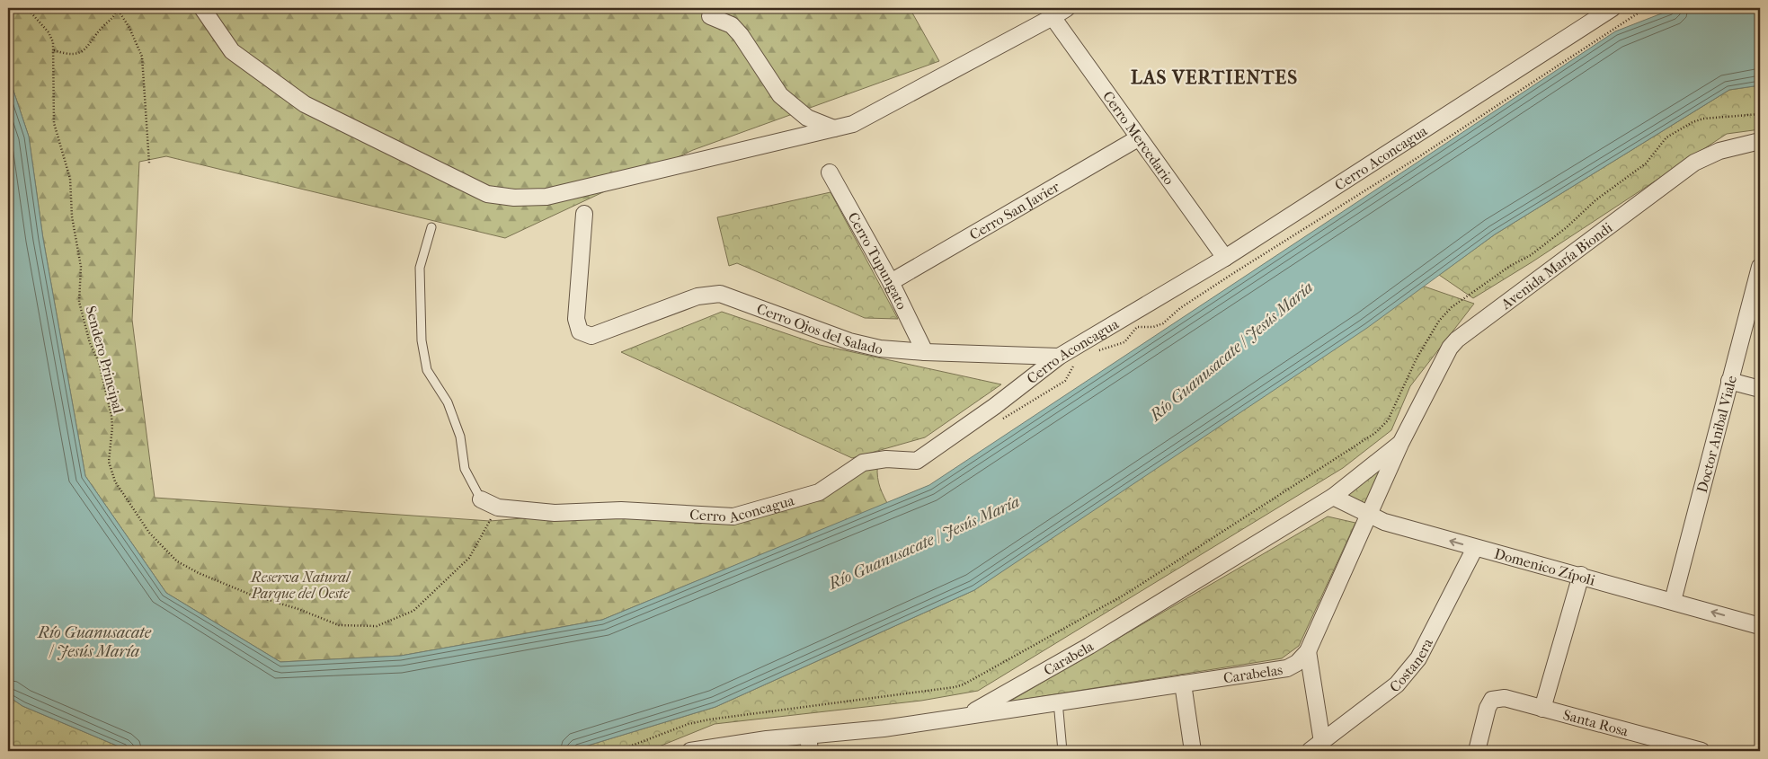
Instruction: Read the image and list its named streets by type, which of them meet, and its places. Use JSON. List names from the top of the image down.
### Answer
{
  "streets": {
    "street": [
      "Cerro Mercedario",
      "Cerro Aconcagua",
      "Cerro San Javier",
      "Cerro Tupungato",
      "Avenida María Biondi",
      "Cerro Ojos del Salado",
      "Doctor Anibal Viale",
      "Domenico Zípoli",
      "Carabela",
      "Costanera",
      "Carabelas",
      "Santa Rosa"
    ],
    "path": ["Sendero Principal"]
  },
  "crossings": [
    ["Cerro Mercedario", "Cerro Aconcagua"],
    ["Cerro Mercedario", "Cerro San Javier"],
    ["Cerro Aconcagua", "Cerro Ojos del Salado"],
    ["Cerro Aconcagua", "Sendero Principal"],
    ["Cerro San Javier", "Cerro Tupungato"],
    ["Cerro Tupungato", "Cerro Ojos del Salado"],
    ["Avenida María Biondi", "Carabela"],
    ["Avenida María Biondi", "Carabelas"],
    ["Doctor Anibal Viale", "Domenico Zípoli"],
    ["Domenico Zípoli", "Carabela"],
    ["Domenico Zípoli", "Costanera"],
    ["Domenico Zípoli", "Carabelas"],
    ["Carabela", "Carabelas"]
  ],
  "one_way": ["Domenico Zípoli"],
  "districts": ["LAS VERTIENTES"],
  "water": ["Río Guanusacate / Jesús María"],
  "parks": ["Reserva Natural Parque del Oeste"]
}
